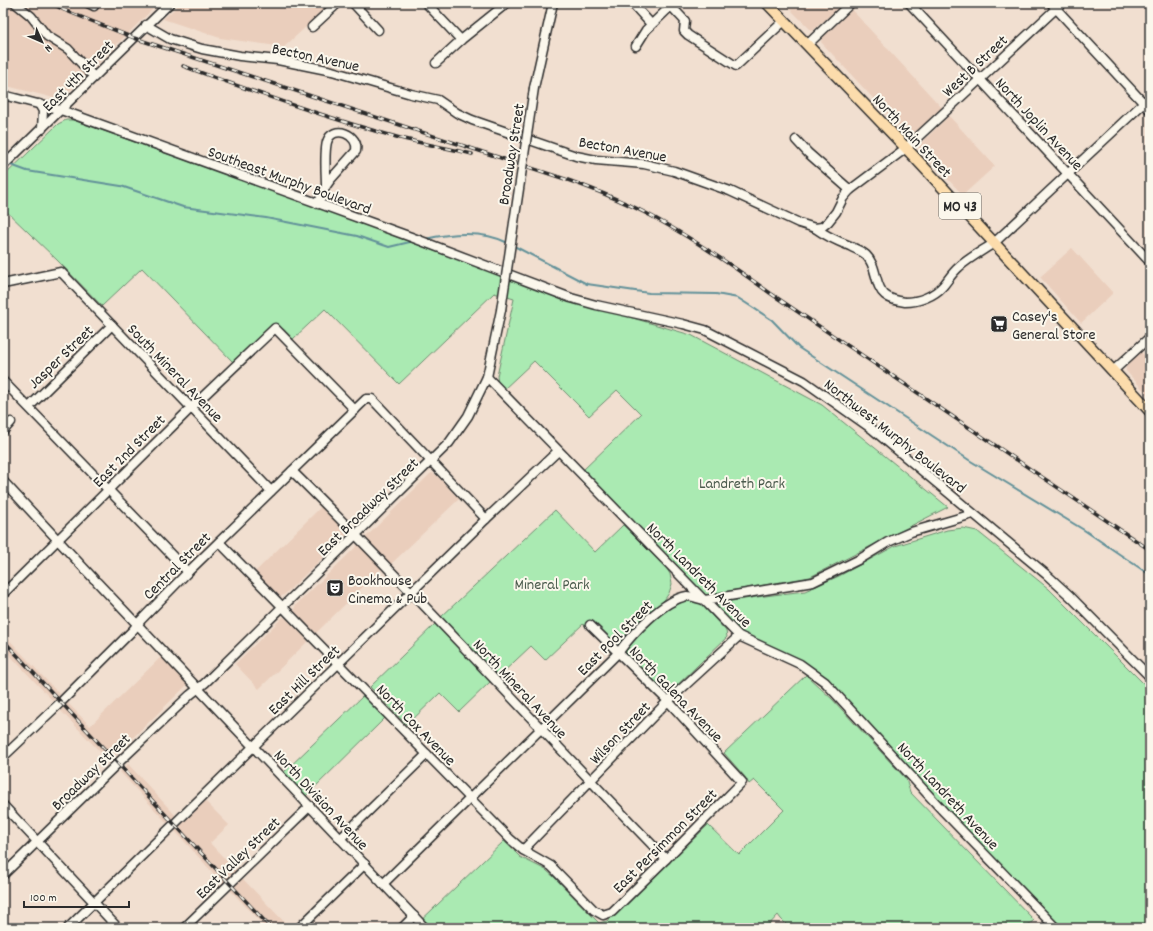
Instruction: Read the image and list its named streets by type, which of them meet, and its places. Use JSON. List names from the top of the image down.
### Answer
{
  "streets": {
    "main road": ["North Main Street", "MO 43"],
    "street": [
      "Becton Avenue",
      "West B Street",
      "East 4th Street",
      "North Joplin Avenue",
      "Broadway Street",
      "Southeast Murphy Boulevard",
      "Jasper Street",
      "South Mineral Avenue",
      "Northwest Murphy Boulevard",
      "East 2nd Street",
      "East Broadway Street",
      "Central Street",
      "North Landreth Avenue",
      "East Pool Street",
      "East Hill Street",
      "North Mineral Avenue",
      "North Galena Avenue",
      "North Cox Avenue",
      "Wilson Street",
      "North Division Avenue",
      "East Persimmon Street",
      "East Valley Street"
    ]
  },
  "crossings": [
    ["Becton Avenue", "East 4th Street"],
    ["Becton Avenue", "North Main Street"],
    ["West B Street", "North Joplin Avenue"],
    ["West B Street", "North Main Street"],
    ["East 4th Street", "Southeast Murphy Boulevard"],
    ["Broadway Street", "East Broadway Street"],
    ["Broadway Street", "North Division Avenue"],
    ["Southeast Murphy Boulevard", "Northwest Murphy Boulevard"],
    ["Jasper Street", "South Mineral Avenue"],
    ["South Mineral Avenue", "East 2nd Street"],
    ["South Mineral Avenue", "Central Street"],
    ["Northwest Murphy Boulevard", "East Pool Street"],
    ["East 2nd Street", "Central Street"],
    ["East 2nd Street", "North Division Avenue"],
    ["East Broadway Street", "Central Street"],
    ["East Broadway Street", "North Landreth Avenue"],
    ["East Broadway Street", "North Mineral Avenue"],
    ["East Broadway Street", "North Cox Avenue"],
    ["East Broadway Street", "North Division Avenue"],
    ["Central Street", "North Cox Avenue"],
    ["Central Street", "North Division Avenue"],
    ["North Landreth Avenue", "East Pool Street"],
    ["North Landreth Avenue", "East Hill Street"],
    ["North Landreth Avenue", "Wilson Street"],
    ["East Pool Street", "North Mineral Avenue"],
    ["East Pool Street", "North Galena Avenue"],
    ["East Pool Street", "North Cox Avenue"],
    ["East Pool Street", "North Division Avenue"],
    ["East Hill Street", "North Mineral Avenue"],
    ["East Hill Street", "North Cox Avenue"],
    ["East Hill Street", "North Division Avenue"],
    ["North Mineral Avenue", "Wilson Street"],
    ["North Mineral Avenue", "East Persimmon Street"],
    ["North Galena Avenue", "Wilson Street"],
    ["North Galena Avenue", "East Persimmon Street"],
    ["North Cox Avenue", "Wilson Street"],
    ["North Cox Avenue", "East Persimmon Street"],
    ["North Division Avenue", "East Valley Street"]
  ],
  "parks": ["Landreth Park", "Mineral Park"],
  "places": {
    "supermarket": ["Casey's General Store"],
    "theatre": ["Bookhouse Cinema & Pub"]
  },
  "scale_bar": "100 m",
  "north": "bottom right"
}
